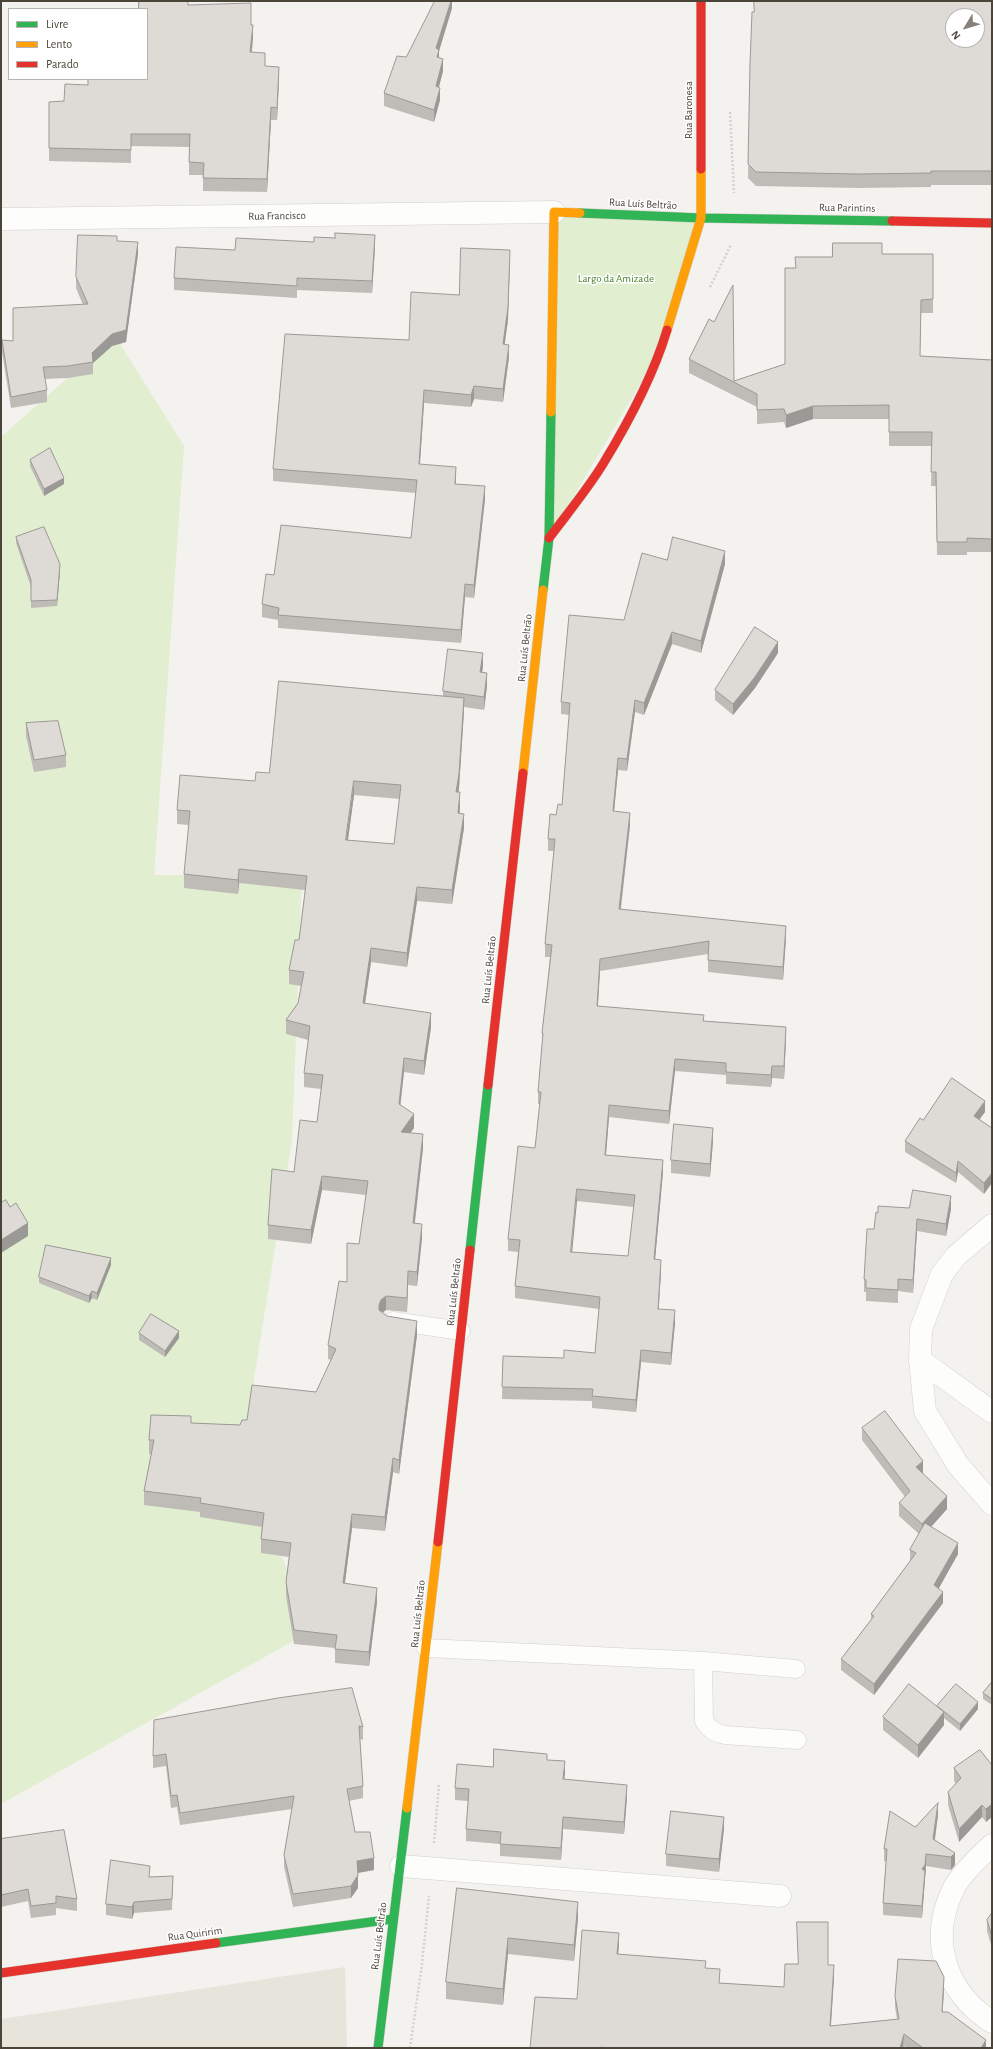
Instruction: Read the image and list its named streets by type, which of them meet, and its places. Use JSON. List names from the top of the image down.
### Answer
{
  "streets": {
    "main road": [
      "Rua Baronesa",
      "Rua Luís Beltrão",
      "Rua Parintins",
      "Rua Quiririm"
    ],
    "street": ["Rua Francisco"]
  },
  "crossings": [
    ["Rua Baronesa", "Rua Luís Beltrão"],
    ["Rua Baronesa", "Rua Parintins"],
    ["Rua Luís Beltrão", "Rua Parintins"],
    ["Rua Luís Beltrão", "Rua Francisco"],
    ["Rua Luís Beltrão", "Rua Quiririm"]
  ],
  "parks": ["Largo da Amizade"],
  "legend": ["Livre", "Lento", "Parado"],
  "north": "bottom left"
}
